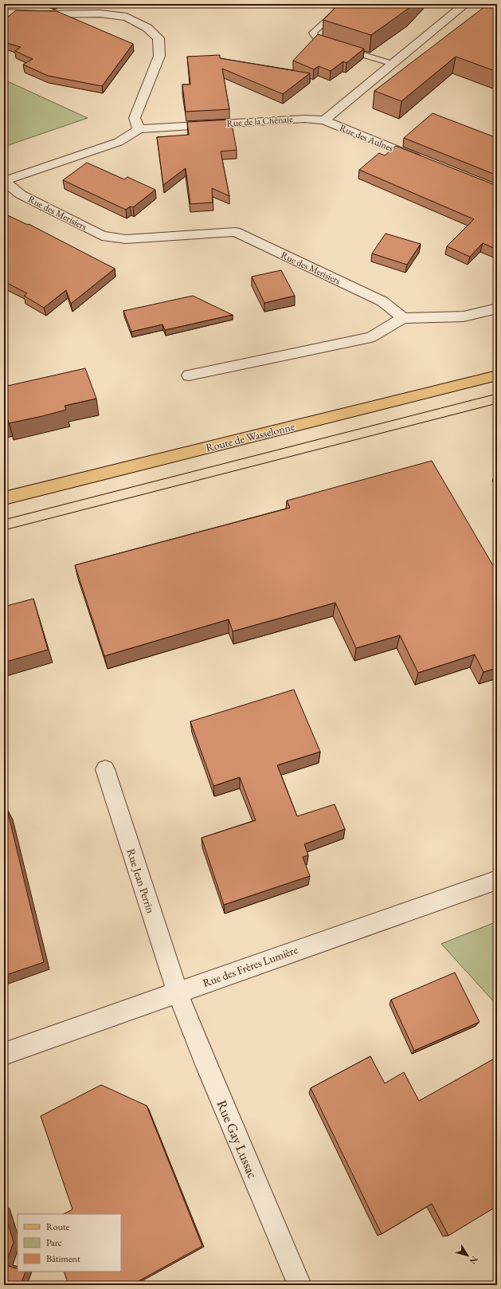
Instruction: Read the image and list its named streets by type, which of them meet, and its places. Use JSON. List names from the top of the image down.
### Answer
{
  "streets": {
    "main road": ["Route de Wasselonne"],
    "street": [
      "Rue de la Chênaie",
      "Rue des Aulnes",
      "Rue des Merisiers",
      "Rue Jean Perrin",
      "Rue des Frères Lumière",
      "Rue Gay Lussac"
    ]
  },
  "crossings": [
    ["Rue de la Chênaie", "Rue des Aulnes"],
    ["Rue de la Chênaie", "Rue des Merisiers"],
    ["Rue Jean Perrin", "Rue des Frères Lumière"],
    ["Rue Jean Perrin", "Rue Gay Lussac"],
    ["Rue des Frères Lumière", "Rue Gay Lussac"]
  ],
  "legend": ["Route", "Parc", "Bâtiment"],
  "north": "bottom right"
}
